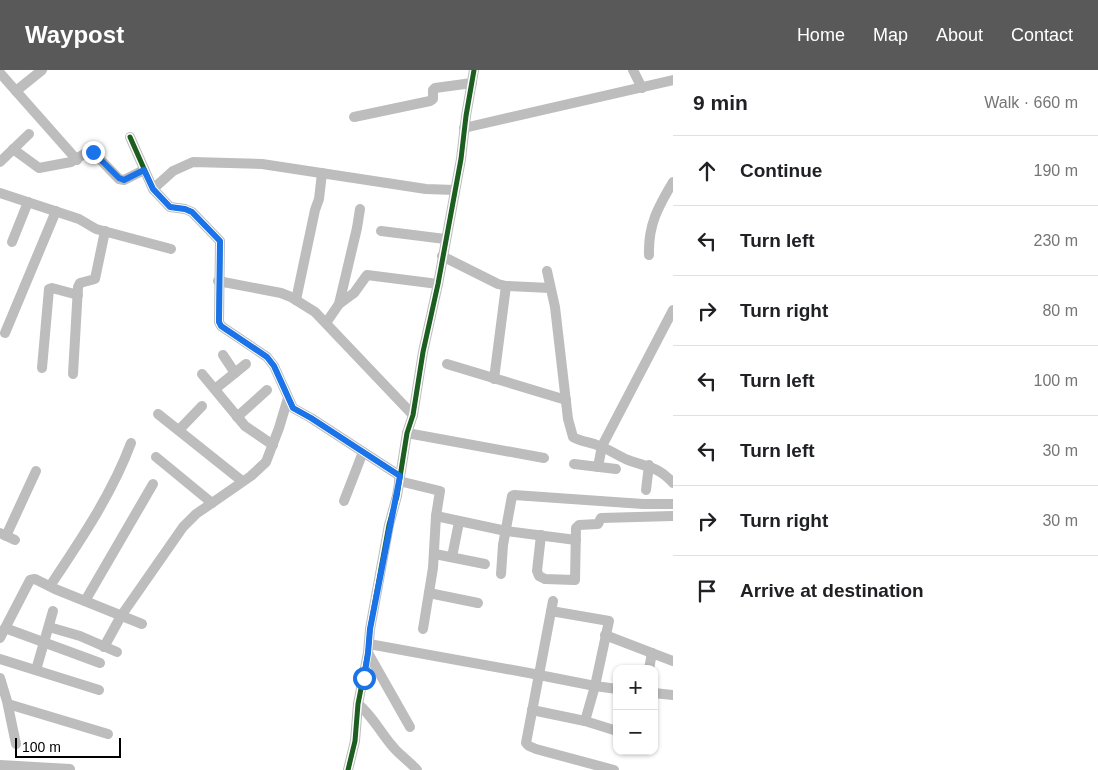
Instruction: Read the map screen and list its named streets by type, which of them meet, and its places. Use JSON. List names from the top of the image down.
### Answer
{
  "scale_bar": "100 m",
  "page": {
    "header": "Waypost",
    "nav": [
      "Home",
      "Map",
      "About",
      "Contact"
    ],
    "heading": ["9 min", "Walk · 660 m"],
    "list": [
      ["Continue", "190 m"],
      ["Turn left", "230 m"],
      ["Turn right", "80 m"],
      ["Turn left", "100 m"],
      ["Turn left", "30 m"],
      ["Turn right", "30 m"],
      "Arrive at destination"
    ],
    "map_buttons": ["+", "−"],
    "scale": "100 m"
  }
}
